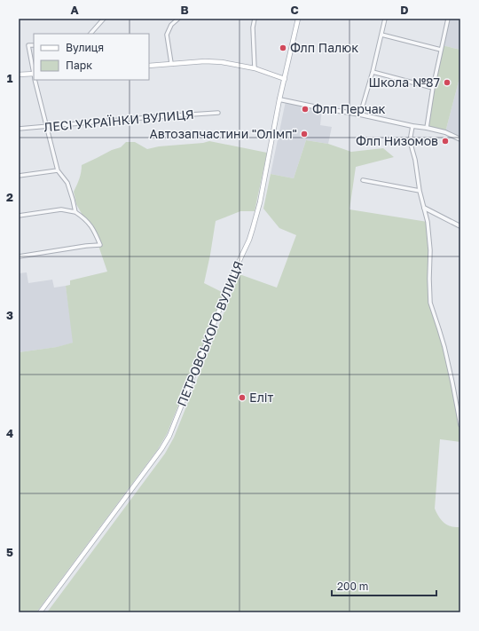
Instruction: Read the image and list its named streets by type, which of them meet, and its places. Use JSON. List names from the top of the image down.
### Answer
{
  "streets": {
    "main road": ["ПЕТРОВСЬКОГО ВУЛИЦЯ"],
    "street": ["ЛЕСІ УКРАЇНКИ ВУЛИЦЯ"]
  },
  "places": [
    "Флп Палюк",
    "Школа №87",
    "Флп Перчак",
    "Автозапчастини \"Олімп\"",
    "Флп Низомов",
    "Еліт"
  ],
  "legend": ["Вулиця", "Парк"],
  "scale_bar": "200 m",
  "grid": {
    "columns": [
      "A",
      "B",
      "C",
      "D"
    ],
    "rows": [
      "1",
      "2",
      "3",
      "4",
      "5"
    ]
  }
}
